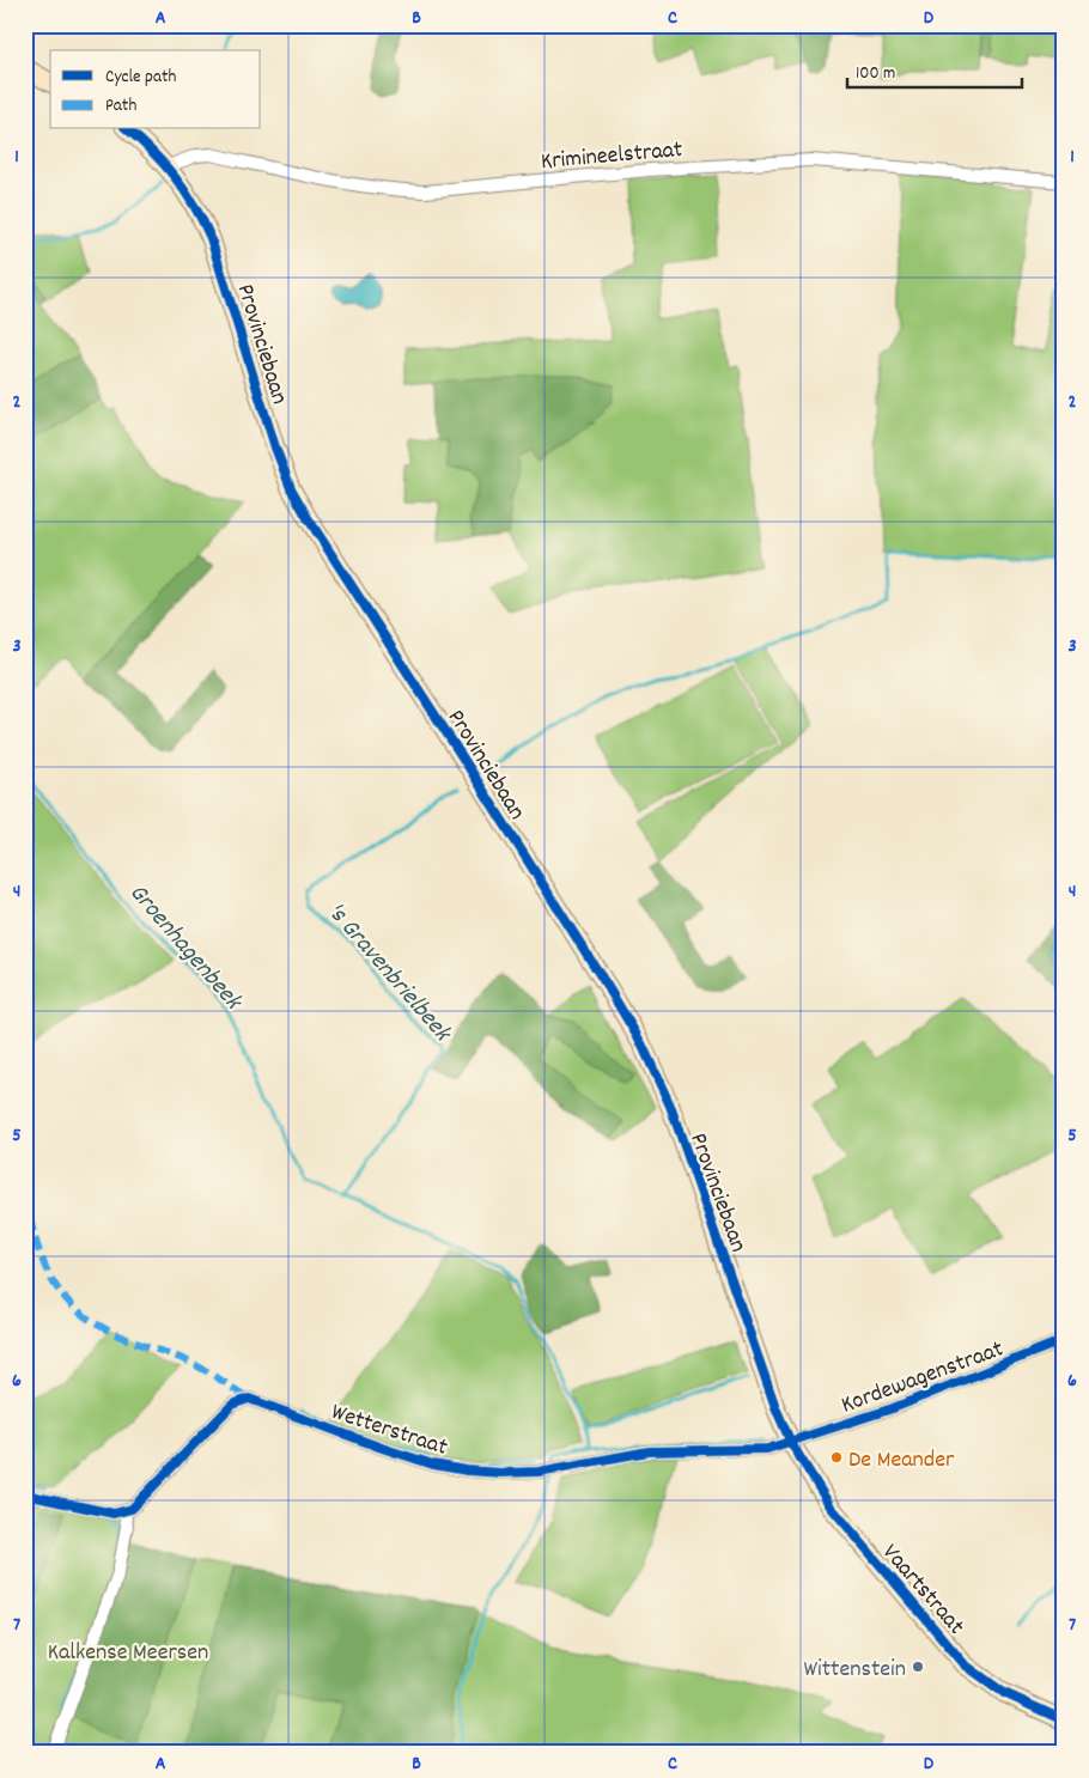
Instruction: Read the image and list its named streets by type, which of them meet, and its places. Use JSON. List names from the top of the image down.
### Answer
{
  "streets": {
    "main road": ["Provinciebaan", "Vaartstraat"],
    "street": ["Krimineelstraat", "Kordewagenstraat", "Wetterstraat"]
  },
  "crossings": [
    ["Krimineelstraat", "Provinciebaan"],
    ["Provinciebaan", "Kordewagenstraat"],
    ["Provinciebaan", "Wetterstraat"],
    ["Provinciebaan", "Vaartstraat"],
    ["Kordewagenstraat", "Wetterstraat"],
    ["Kordewagenstraat", "Vaartstraat"],
    ["Wetterstraat", "Vaartstraat"]
  ],
  "water": ["Groenhagenbeek", "'s Gravenbrielbeek"],
  "parks": ["Kalkense Meersen"],
  "places": ["De Meander", "Wittenstein"],
  "legend": ["Cycle path", "Path"],
  "scale_bar": "100 m",
  "grid": {
    "columns": [
      "A",
      "B",
      "C",
      "D"
    ],
    "rows": [
      "1",
      "2",
      "3",
      "4",
      "5",
      "6",
      "7"
    ]
  }
}
